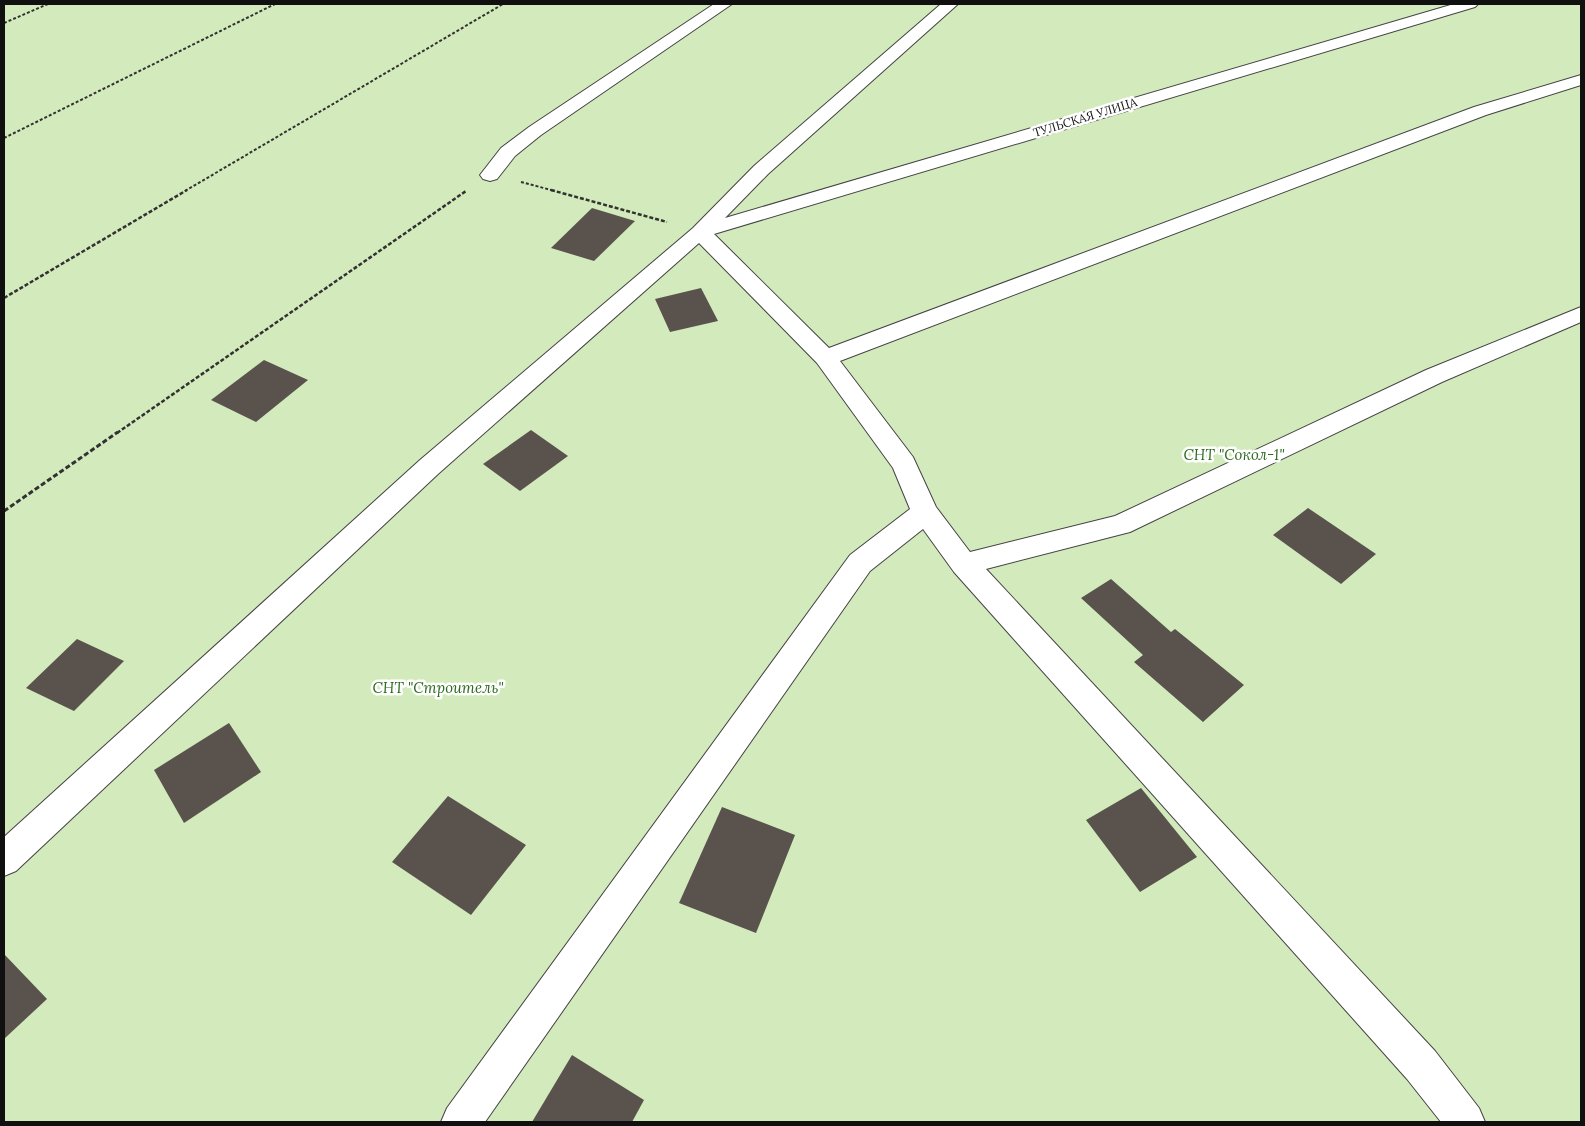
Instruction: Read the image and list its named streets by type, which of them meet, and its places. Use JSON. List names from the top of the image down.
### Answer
{
  "streets": {
    "street": ["ТУЛЬСКАЯ УЛИЦА"]
  },
  "parks": ["СНТ \"Сокол-1\"", "СНТ \"Строитель\""]
}
